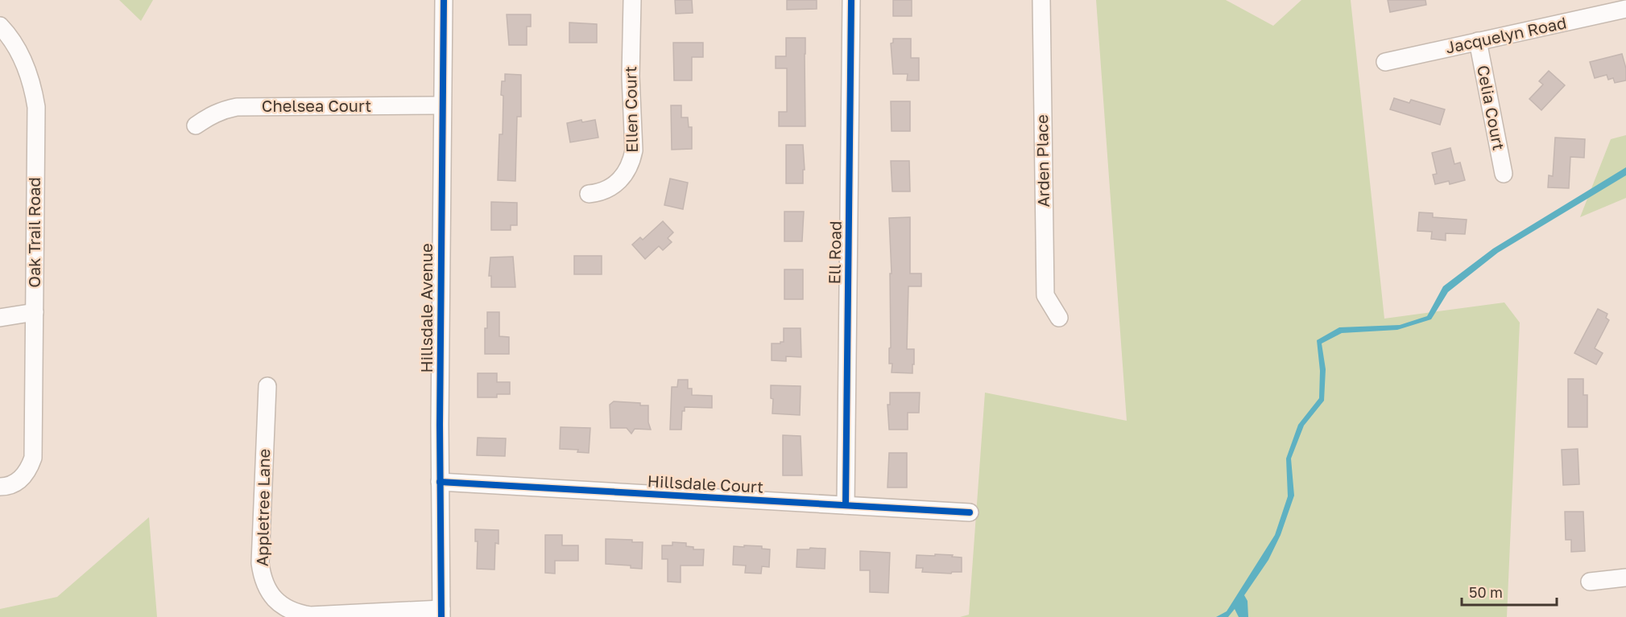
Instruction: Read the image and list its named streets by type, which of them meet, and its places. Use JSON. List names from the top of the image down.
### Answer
{
  "streets": {
    "street": [
      "Jacquelyn Road",
      "Chelsea Court",
      "Celia Court",
      "Ellen Court",
      "Arden Place",
      "Oak Trail Road",
      "Ell Road",
      "Hillsdale Avenue",
      "Hillsdale Court",
      "Appletree Lane"
    ]
  },
  "crossings": [
    ["Jacquelyn Road", "Celia Court"],
    ["Chelsea Court", "Hillsdale Avenue"],
    ["Ell Road", "Hillsdale Court"],
    ["Hillsdale Avenue", "Hillsdale Court"],
    ["Hillsdale Avenue", "Appletree Lane"]
  ],
  "scale_bar": "50 m"
}
